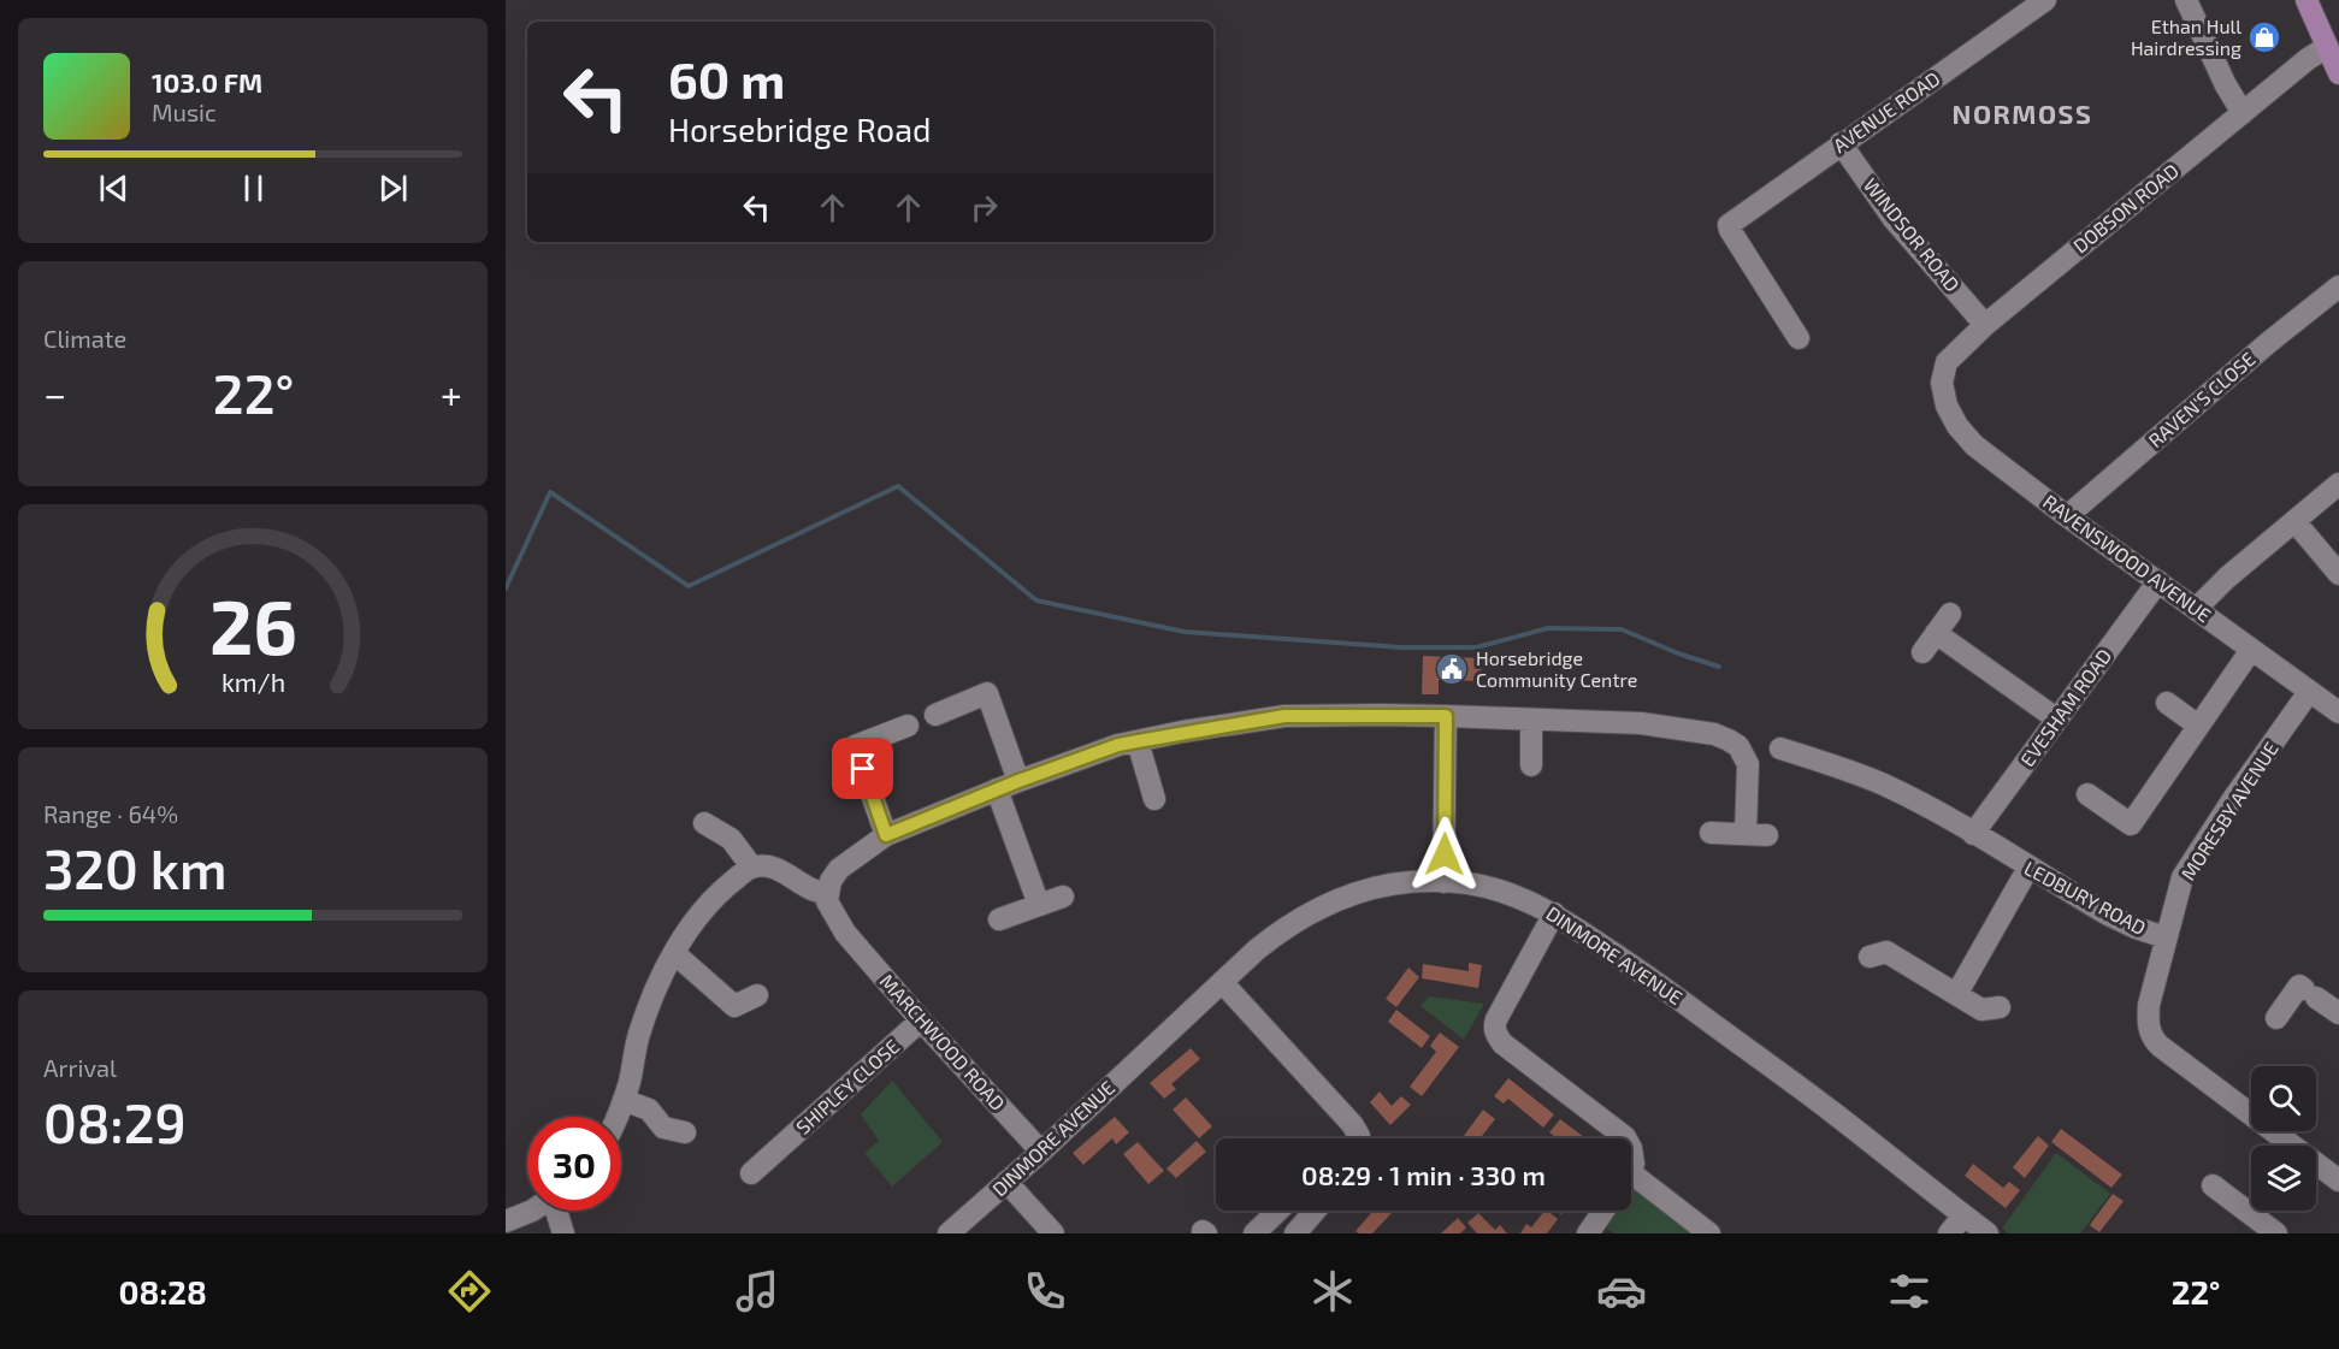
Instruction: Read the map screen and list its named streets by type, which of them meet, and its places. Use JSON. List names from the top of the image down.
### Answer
{
  "streets": {
    "street": [
      "AVENUE ROAD",
      "DOBSON ROAD",
      "WINDSOR ROAD",
      "RAVEN'S CLOSE",
      "RAVENSWOOD AVENUE",
      "EVESHAM ROAD",
      "MORESBY AVENUE",
      "LEDBURY ROAD",
      "DINMORE AVENUE",
      "MARCHWOOD ROAD",
      "SHIPLEY CLOSE"
    ]
  },
  "crossings": [
    ["AVENUE ROAD", "WINDSOR ROAD"],
    ["DOBSON ROAD", "WINDSOR ROAD"],
    ["DOBSON ROAD", "RAVENSWOOD AVENUE"],
    ["RAVEN'S CLOSE", "RAVENSWOOD AVENUE"],
    ["RAVENSWOOD AVENUE", "EVESHAM ROAD"],
    ["RAVENSWOOD AVENUE", "MORESBY AVENUE"],
    ["EVESHAM ROAD", "LEDBURY ROAD"],
    ["MORESBY AVENUE", "LEDBURY ROAD"],
    ["DINMORE AVENUE", "MARCHWOOD ROAD"],
    ["MARCHWOOD ROAD", "SHIPLEY CLOSE"]
  ],
  "districts": ["NORMOSS"],
  "places": {
    "shop": ["Ethan Hull Hairdressing"],
    "public building": ["Horsebridge Community Centre"]
  },
  "page": {
    "turn": ["60 m", "Horsebridge Road"],
    "song": ["103.0 FM", "Music"],
    "tile": [
      "Climate",
      ["Range · 64%", "320 km"],
      ["Arrival", "08:29"]
    ],
    "heat": ["−", "22°", "+"],
    "limit": "30",
    "trip": "08:29 · 1 min · 330 m",
    "tabs": ["08:28", "22°"],
    "gauge": ["26", "km/h"]
  }
}
